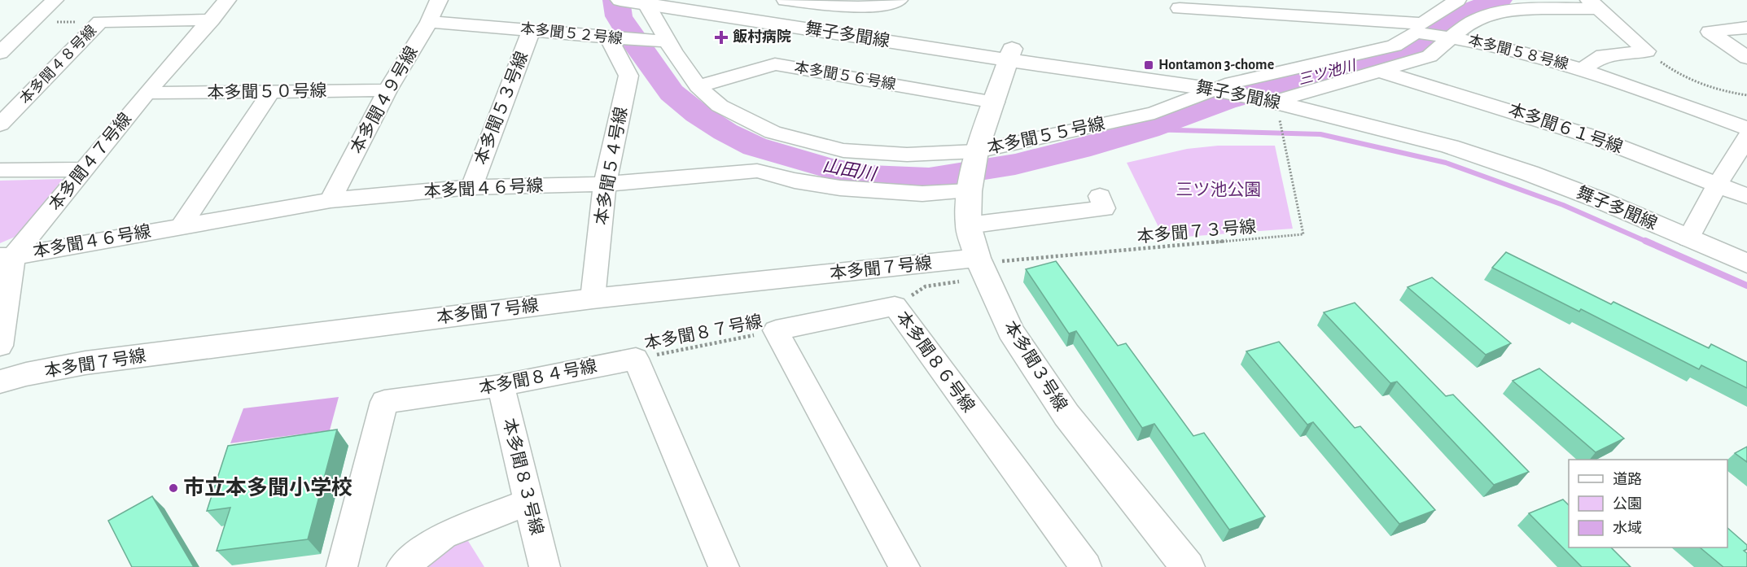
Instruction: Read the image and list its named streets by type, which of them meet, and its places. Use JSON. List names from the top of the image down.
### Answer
{
  "streets": {
    "street": [
      "本多聞５２号線",
      "舞子多聞線",
      "本多聞５８号線",
      "本多聞４８号線",
      "本多聞５６号線",
      "本多聞５０号線",
      "本多聞４９号線",
      "本多聞５３号線",
      "本多聞６１号線",
      "本多聞５５号線",
      "本多聞４７号線",
      "本多聞５４号線",
      "本多聞４６号線",
      "本多聞７号線",
      "本多聞８６号線",
      "本多聞３号線",
      "本多聞８４号線",
      "本多聞８３号線"
    ],
    "path": ["本多聞７３号線", "本多聞８７号線"]
  },
  "crossings": [
    ["本多聞５２号線", "本多聞４９号線"],
    ["本多聞５２号線", "本多聞５３号線"],
    ["本多聞５２号線", "本多聞５５号線"],
    ["本多聞５２号線", "本多聞５４号線"],
    ["舞子多聞線", "本多聞５８号線"],
    ["舞子多聞線", "本多聞５５号線"],
    ["舞子多聞線", "本多聞７３号線"],
    ["舞子多聞線", "本多聞３号線"],
    ["本多聞５８号線", "本多聞６１号線"],
    ["本多聞５８号線", "本多聞７３号線"],
    ["本多聞４８号線", "本多聞４７号線"],
    ["本多聞５６号線", "本多聞５５号線"],
    ["本多聞５６号線", "本多聞３号線"],
    ["本多聞５０号線", "本多聞４９号線"],
    ["本多聞５０号線", "本多聞４７号線"],
    ["本多聞４９号線", "本多聞４６号線"],
    ["本多聞５３号線", "本多聞４６号線"],
    ["本多聞５５号線", "本多聞３号線"],
    ["本多聞４７号線", "本多聞４６号線"],
    ["本多聞５４号線", "本多聞４６号線"],
    ["本多聞５４号線", "本多聞７号線"],
    ["本多聞４６号線", "本多聞３号線"],
    ["本多聞７３号線", "本多聞７号線"],
    ["本多聞７３号線", "本多聞３号線"],
    ["本多聞７号線", "本多聞３号線"],
    ["本多聞８７号線", "本多聞８６号線"],
    ["本多聞８７号線", "本多聞８４号線"],
    ["本多聞８４号線", "本多聞８３号線"]
  ],
  "water": ["三ツ池川", "山田川"],
  "parks": ["三ツ池公園"],
  "places": {
    "health": ["飯村病院"],
    "transit": ["Hontamon 3-chome"],
    "other": ["市立本多聞小学校"]
  },
  "legend": ["道路", "公園", "水域"]
}
